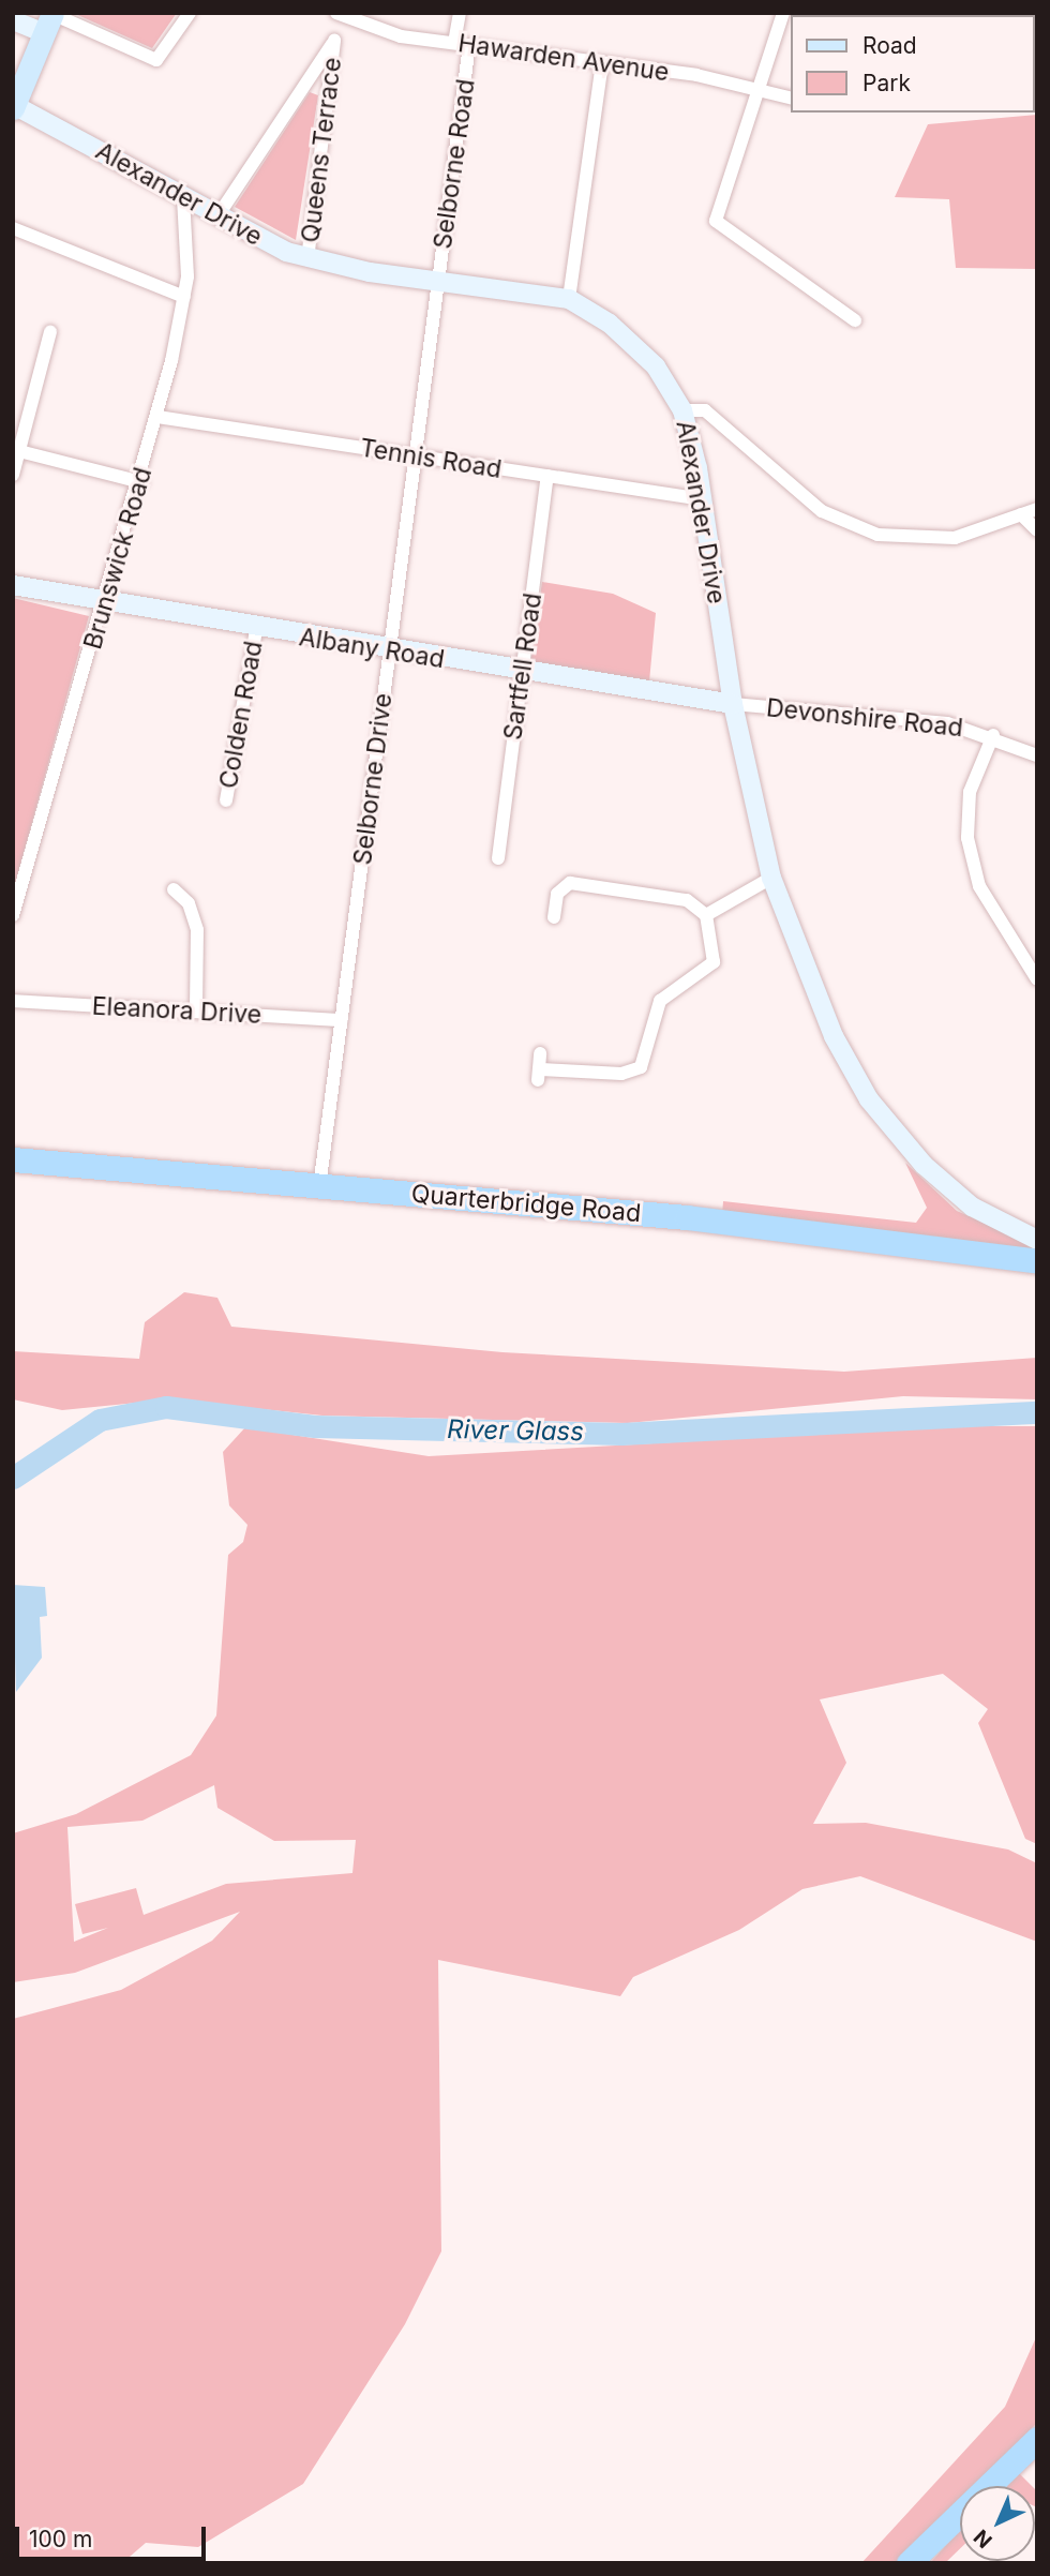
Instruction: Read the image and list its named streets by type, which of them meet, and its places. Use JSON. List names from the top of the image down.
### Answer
{
  "streets": {
    "highway": ["Quarterbridge Road"],
    "main road": ["Alexander Drive", "Albany Road"],
    "street": [
      "Hawarden Avenue",
      "Queens Terrace",
      "Selborne Road",
      "Tennis Road",
      "Brunswick Road",
      "Sartfell Road",
      "Colden Road",
      "Devonshire Road",
      "Selborne Drive",
      "Eleanora Drive"
    ]
  },
  "crossings": [
    ["Hawarden Avenue", "Selborne Road"],
    ["Queens Terrace", "Alexander Drive"],
    ["Selborne Road", "Alexander Drive"],
    ["Selborne Road", "Selborne Drive"],
    ["Alexander Drive", "Tennis Road"],
    ["Alexander Drive", "Brunswick Road"],
    ["Alexander Drive", "Albany Road"],
    ["Alexander Drive", "Devonshire Road"],
    ["Alexander Drive", "Selborne Drive"],
    ["Tennis Road", "Brunswick Road"],
    ["Tennis Road", "Sartfell Road"],
    ["Tennis Road", "Selborne Drive"],
    ["Brunswick Road", "Albany Road"],
    ["Albany Road", "Sartfell Road"],
    ["Albany Road", "Colden Road"],
    ["Albany Road", "Devonshire Road"],
    ["Albany Road", "Selborne Drive"],
    ["Selborne Drive", "Eleanora Drive"],
    ["Selborne Drive", "Quarterbridge Road"]
  ],
  "water": ["River Glass"],
  "legend": ["Road", "Park"],
  "scale_bar": "100 m",
  "north": "bottom left"
}
